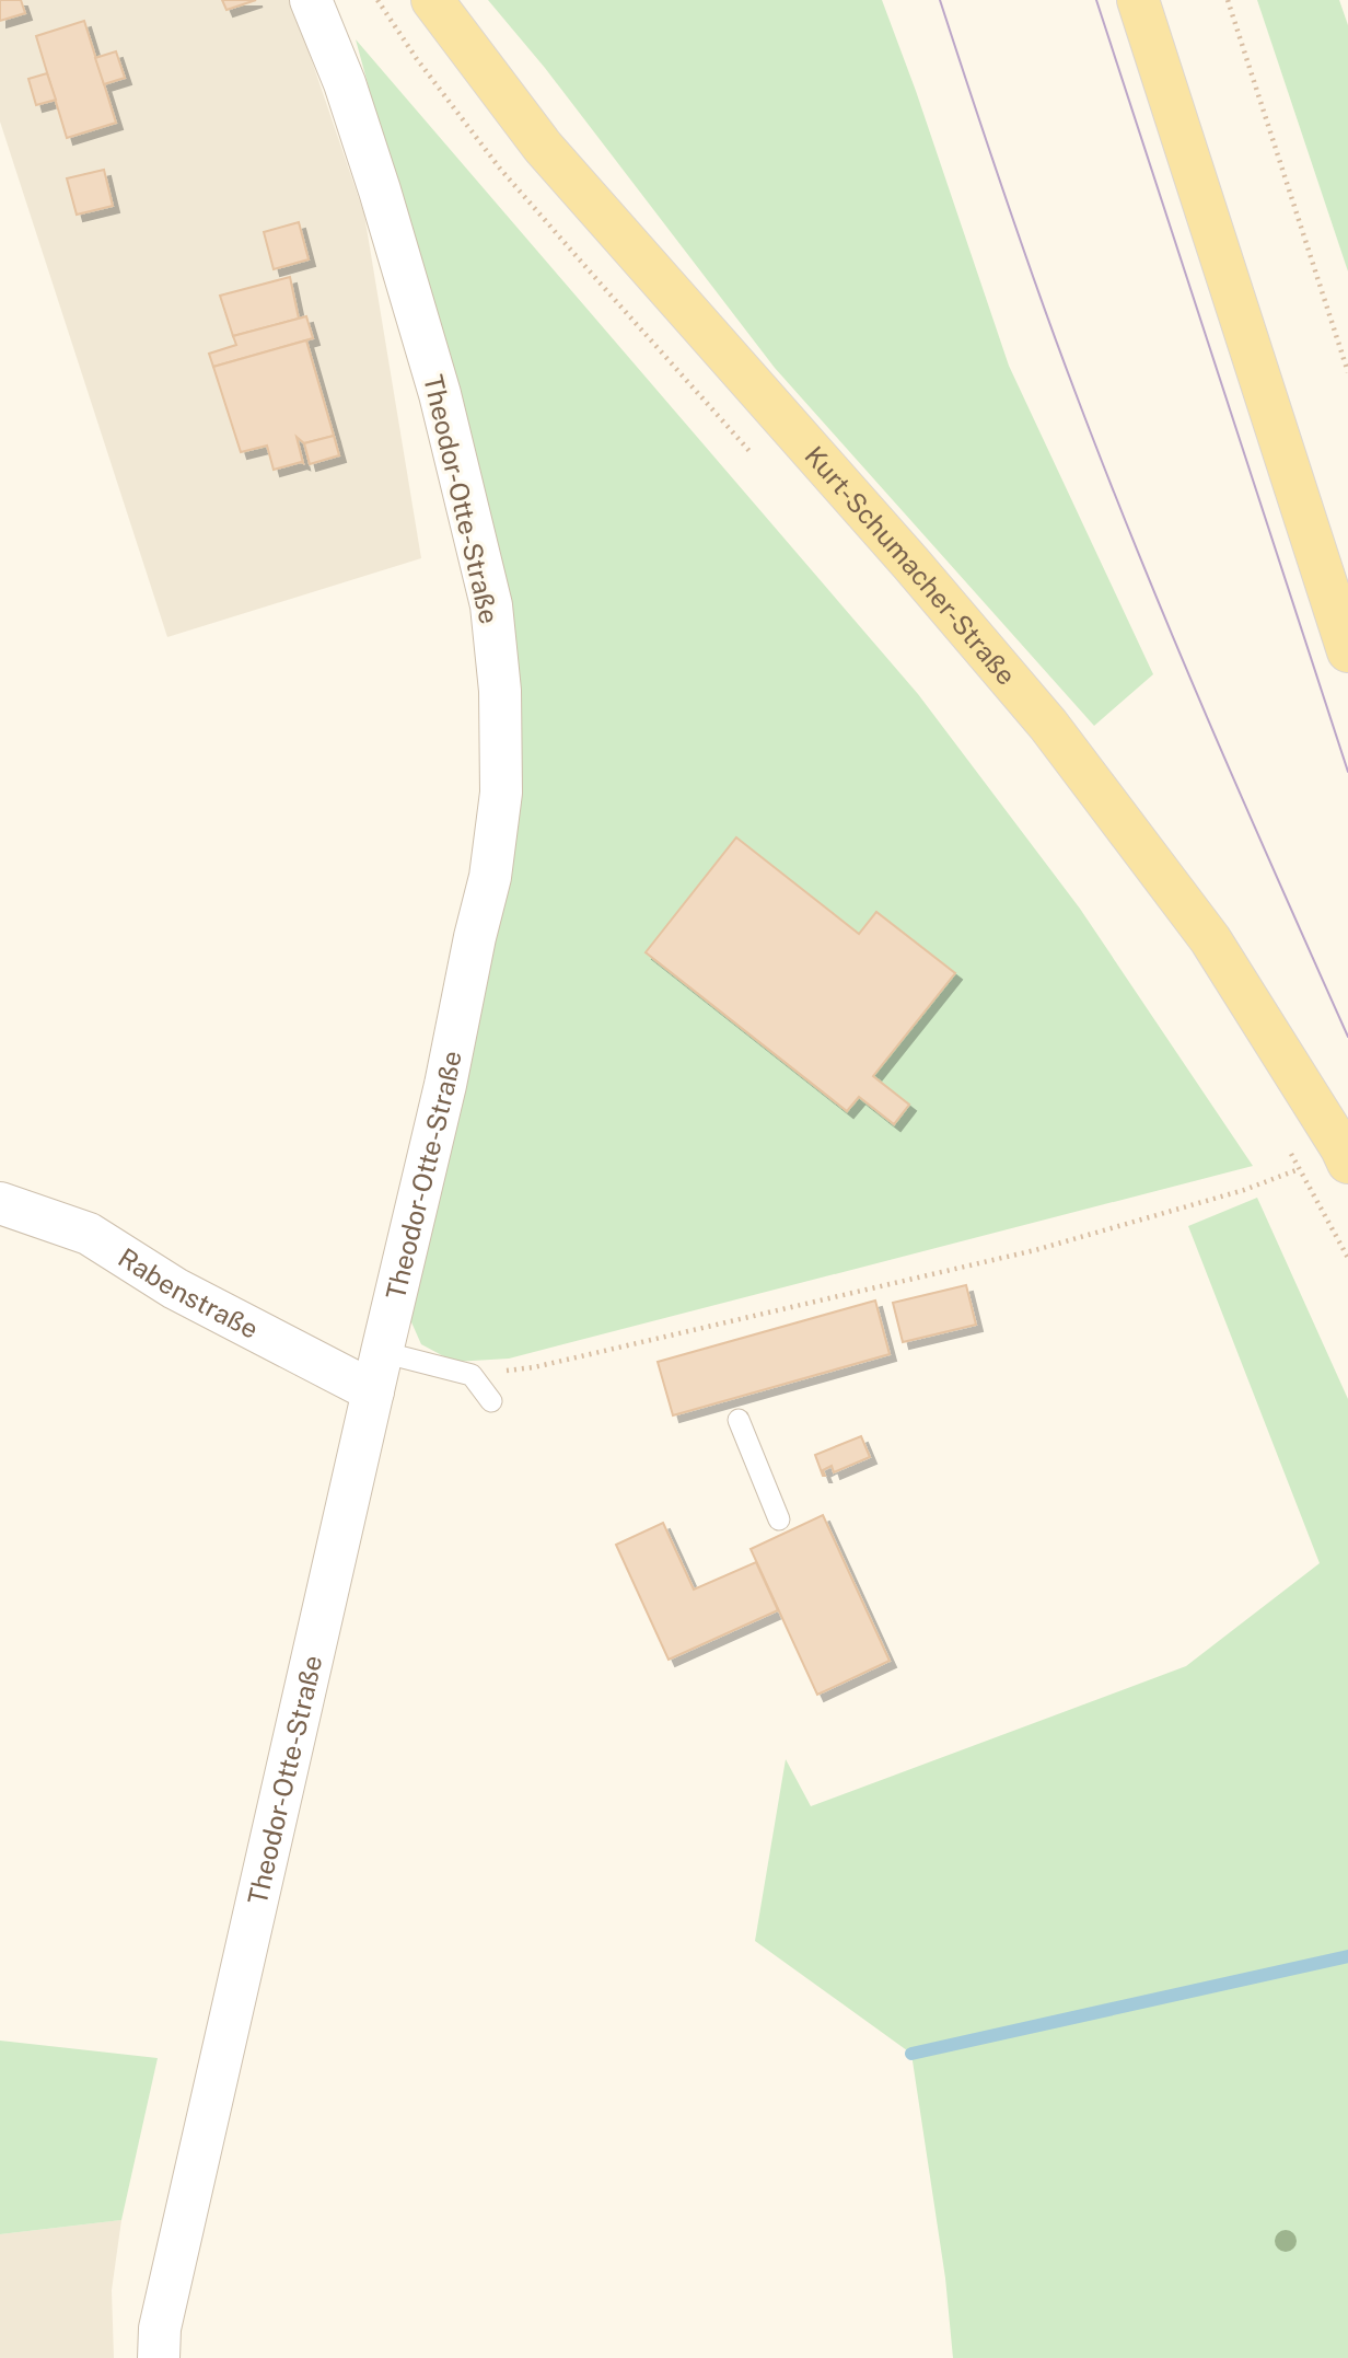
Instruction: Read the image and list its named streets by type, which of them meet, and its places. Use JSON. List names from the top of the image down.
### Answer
{
  "streets": {
    "main road": ["Kurt-Schumacher-Straße"],
    "street": ["Theodor-Otte-Straße", "Rabenstraße"]
  },
  "crossings": [
    ["Theodor-Otte-Straße", "Rabenstraße"]
  ]
}
